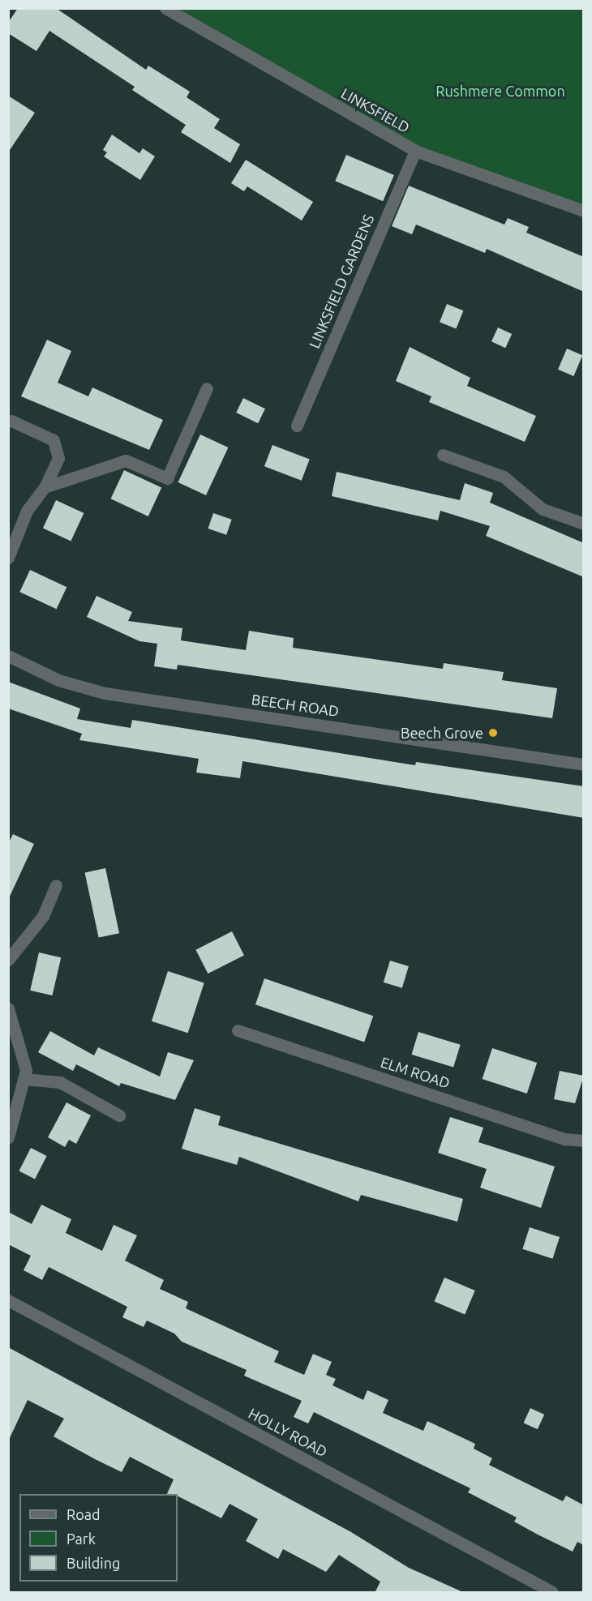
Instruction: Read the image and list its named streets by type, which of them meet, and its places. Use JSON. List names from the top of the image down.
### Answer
{
  "streets": {
    "street": [
      "LINKSFIELD",
      "LINKSFIELD GARDENS",
      "BEECH ROAD",
      "ELM ROAD",
      "HOLLY ROAD"
    ]
  },
  "crossings": [
    ["LINKSFIELD", "LINKSFIELD GARDENS"]
  ],
  "parks": ["Rushmere Common"],
  "places": ["Beech Grove"],
  "legend": ["Road", "Park", "Building"]
}
